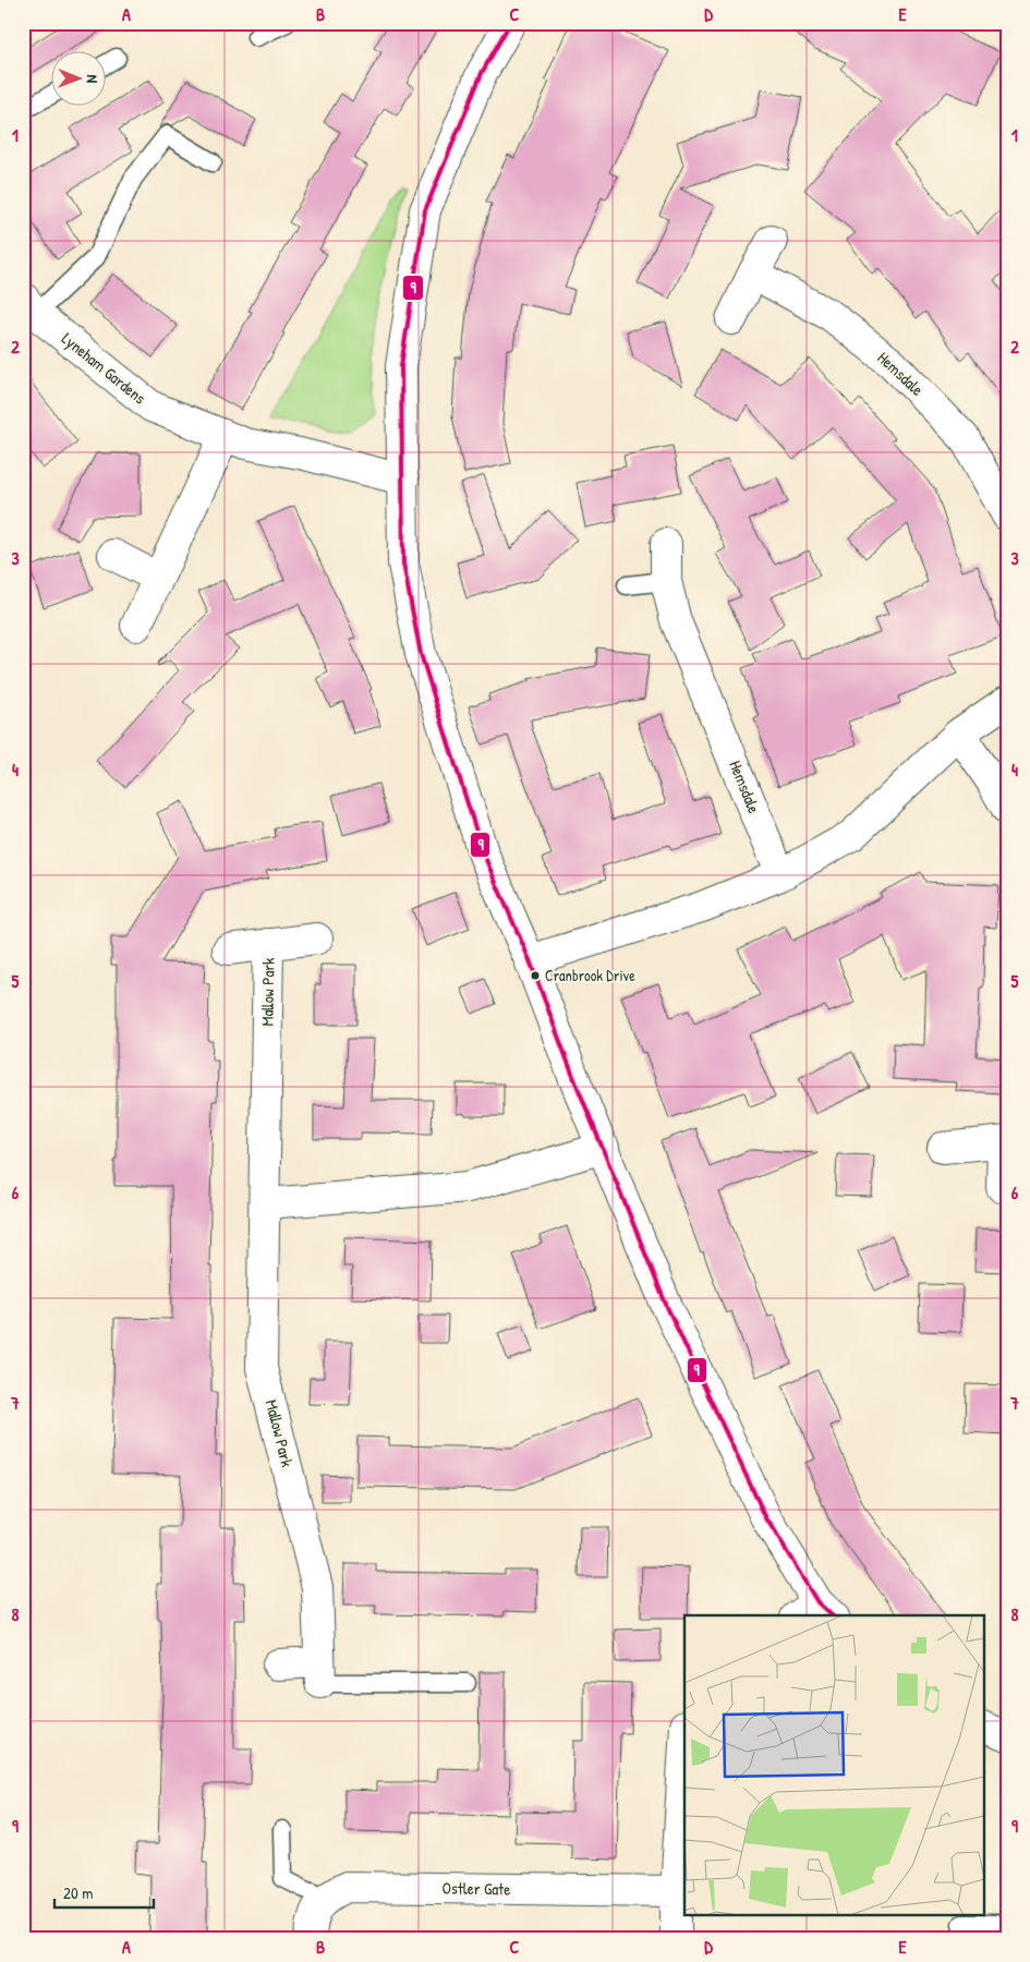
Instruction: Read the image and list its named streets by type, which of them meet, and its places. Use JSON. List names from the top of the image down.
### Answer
{
  "streets": {
    "street": [
      "Lyneham Gardens",
      "Hemsdale",
      "Mallow Park",
      "Ostler Gate"
    ]
  },
  "places": ["Cranbrook Drive"],
  "lines": ["transit line 9"],
  "scale_bar": "20 m",
  "north": "right",
  "grid": {
    "columns": [
      "A",
      "B",
      "C",
      "D",
      "E"
    ],
    "rows": [
      "1",
      "2",
      "3",
      "4",
      "5",
      "6",
      "7",
      "8",
      "9"
    ]
  }
}
